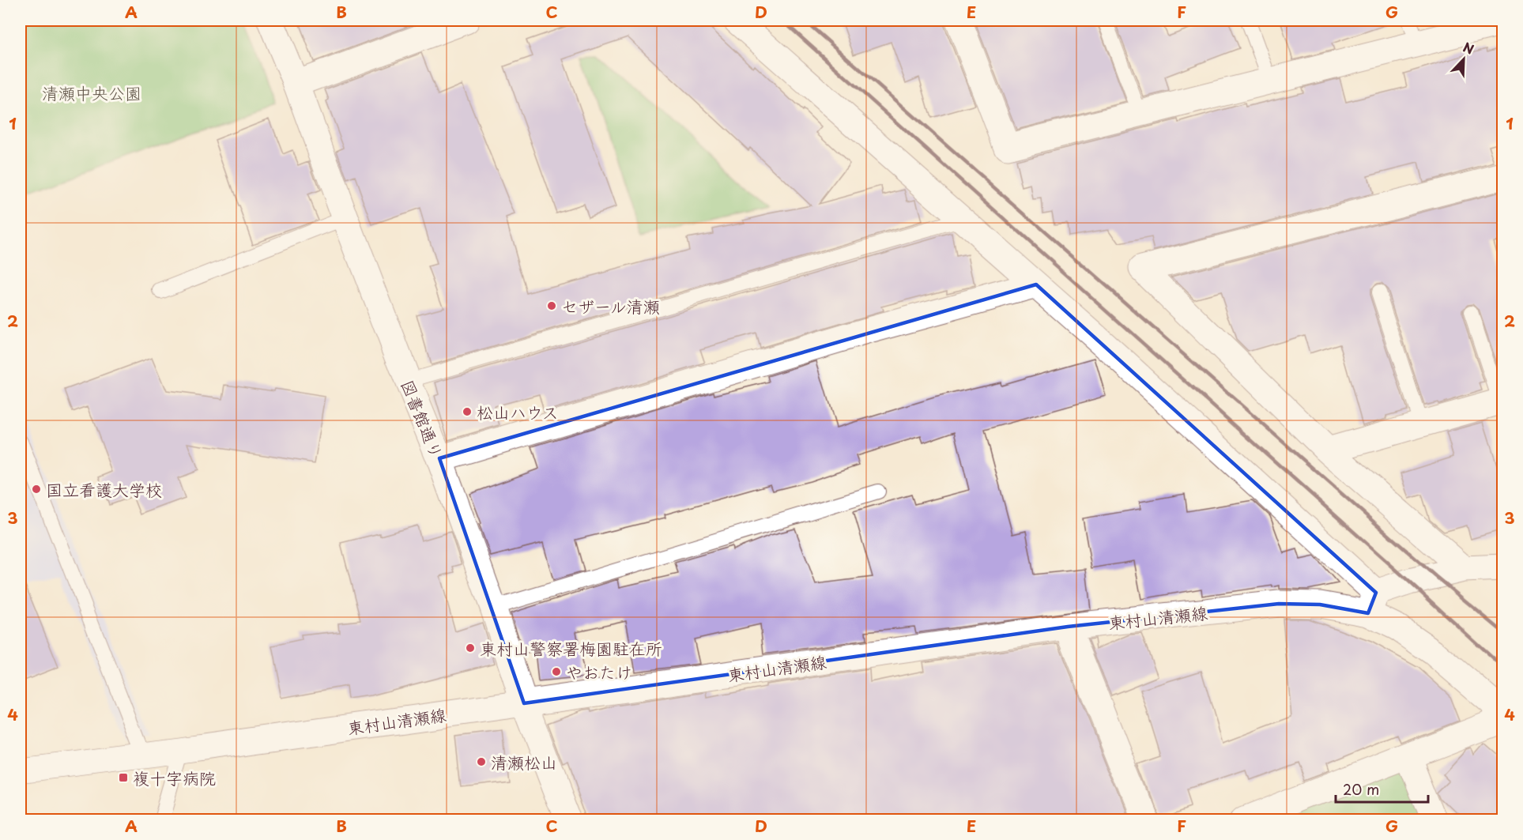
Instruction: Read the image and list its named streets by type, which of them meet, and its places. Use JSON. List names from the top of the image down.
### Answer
{
  "streets": {
    "street": ["図書館通り", "東村山清瀬線"]
  },
  "crossings": [
    ["図書館通り", "東村山清瀬線"]
  ],
  "parks": ["清瀬中央公園"],
  "places": {
    "other": [
      "セザール清瀬",
      "松山ハウス",
      "国立看護大学校",
      "東村山警察署梅園駐在所",
      "やおたけ",
      "清瀬松山"
    ],
    "transit": ["複十字病院"]
  },
  "scale_bar": "20 m",
  "north": "top right",
  "grid": {
    "columns": [
      "A",
      "B",
      "C",
      "D",
      "E",
      "F",
      "G"
    ],
    "rows": [
      "1",
      "2",
      "3",
      "4"
    ]
  }
}
